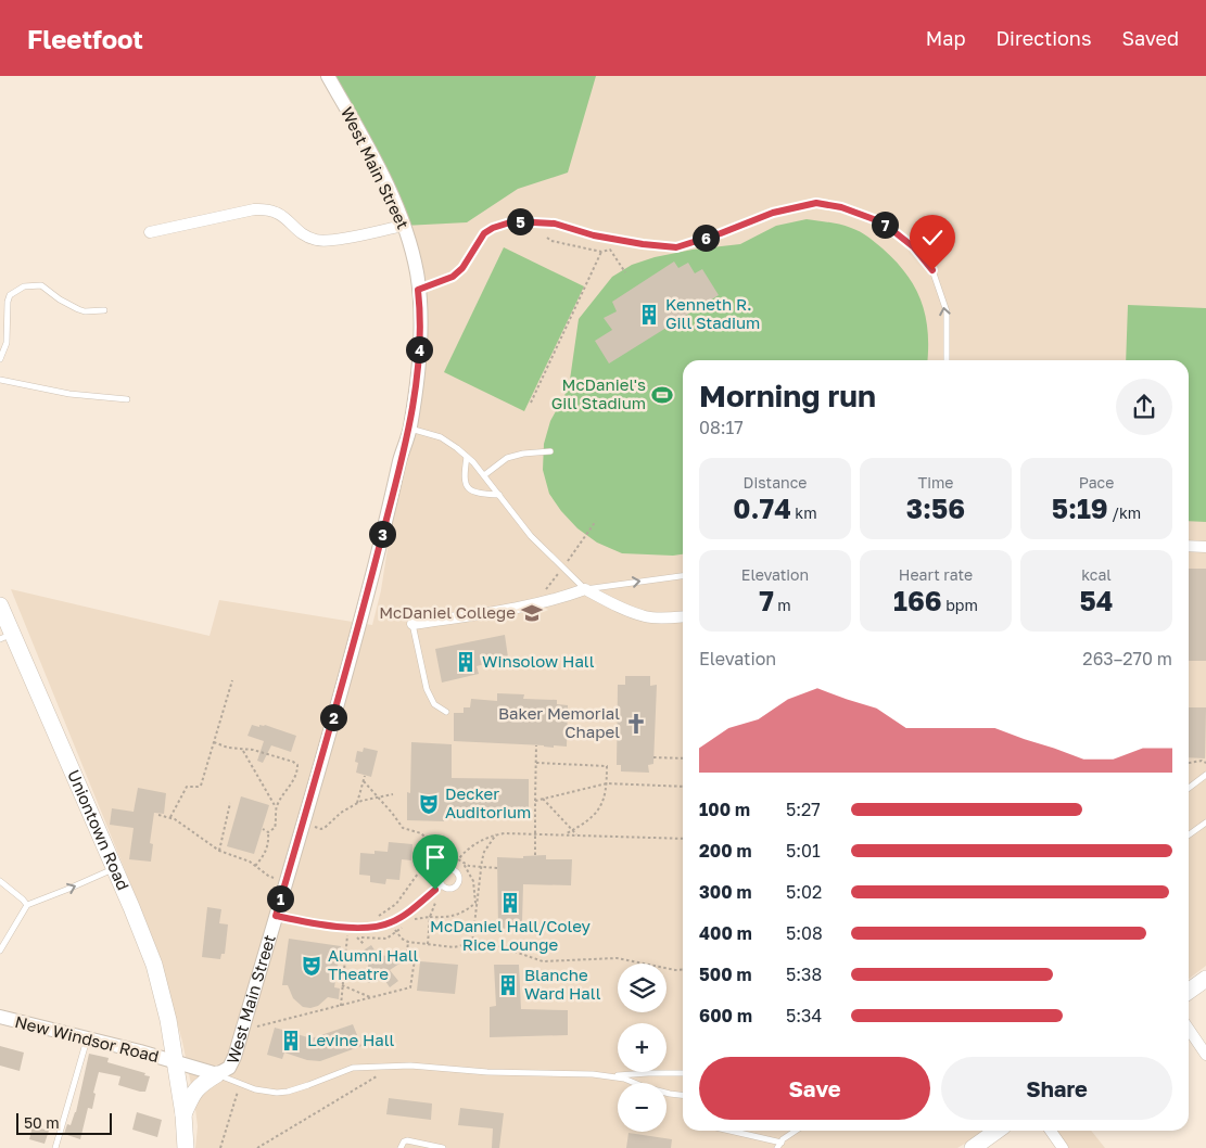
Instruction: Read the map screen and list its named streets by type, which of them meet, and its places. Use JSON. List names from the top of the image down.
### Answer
{
  "streets": {
    "main road": ["Uniontown Road"],
    "street": ["West Main Street", "New Windsor Road"]
  },
  "crossings": [
    ["West Main Street", "Uniontown Road"],
    ["West Main Street", "New Windsor Road"],
    ["Uniontown Road", "New Windsor Road"]
  ],
  "places": {
    "building": [
      "Kenneth R. Gill Stadium",
      "Winsolow Hall",
      "McDaniel Hall/Coley Rice Lounge",
      "Blanche Ward Hall",
      "Levine Hall"
    ],
    "sports": ["McDaniel's Gill Stadium"],
    "school or university": ["McDaniel College"],
    "church": ["Baker Memorial Chapel"],
    "theatre": ["Decker Auditorium", "Alumni Hall Theatre"]
  },
  "scale_bar": "50 m",
  "page": {
    "header": "Fleetfoot",
    "nav": ["Map", "Directions", "Saved"],
    "pins": [
      "5",
      "7",
      "6",
      "4",
      "3",
      "2",
      "1"
    ],
    "heading": ["Morning run", "08:17"],
    "stats": [
      ["Distance", "0.74 km"],
      ["Time", "3:56"],
      ["Pace", "5:19 /km"],
      ["Elevation", "7 m"],
      ["Heart rate", "166 bpm"],
      ["kcal", "54"]
    ],
    "chart": ["Elevation", "263–270 m"],
    "list": [
      {
        "name": "100 m",
        "note": "5:27"
      },
      {
        "name": "200 m",
        "note": "5:01"
      },
      {
        "name": "300 m",
        "note": "5:02"
      },
      {
        "name": "400 m",
        "note": "5:08"
      },
      {
        "name": "500 m",
        "note": "5:38"
      },
      {
        "name": "600 m",
        "note": "5:34"
      }
    ],
    "map_buttons": ["+", "−"],
    "buttons": ["Save", "Share"],
    "scale": "50 m"
  }
}
